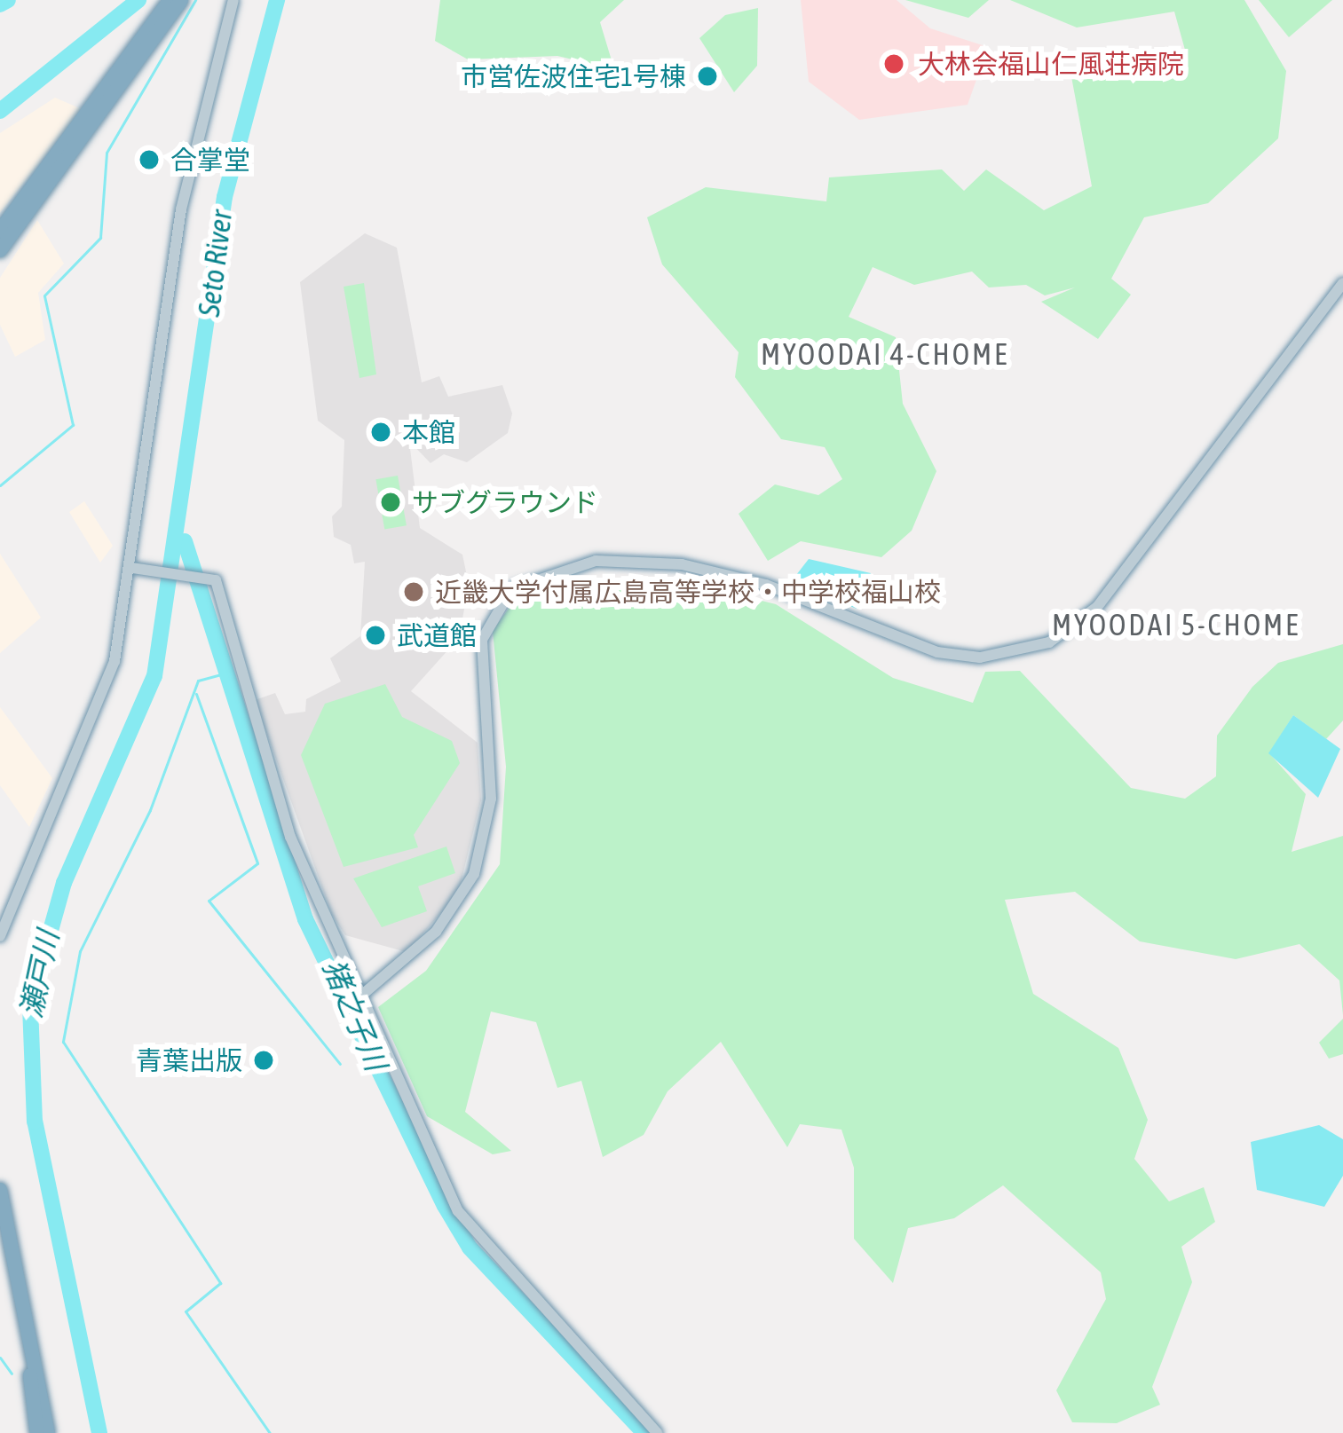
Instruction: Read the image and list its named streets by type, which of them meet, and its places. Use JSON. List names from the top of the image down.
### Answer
{
  "districts": ["MYOODAI 4-CHOME", "MYOODAI 5-CHOME"],
  "water": ["Seto River", "瀬戸川", "猪之子川"],
  "places": [
    "大林会福山仁風荘病院",
    "市営佐波住宅1号棟",
    "合掌堂",
    "本館",
    "サブグラウンド",
    "近畿大学付属広島高等学校・中学校福山校",
    "武道館",
    "青葉出版"
  ]
}
